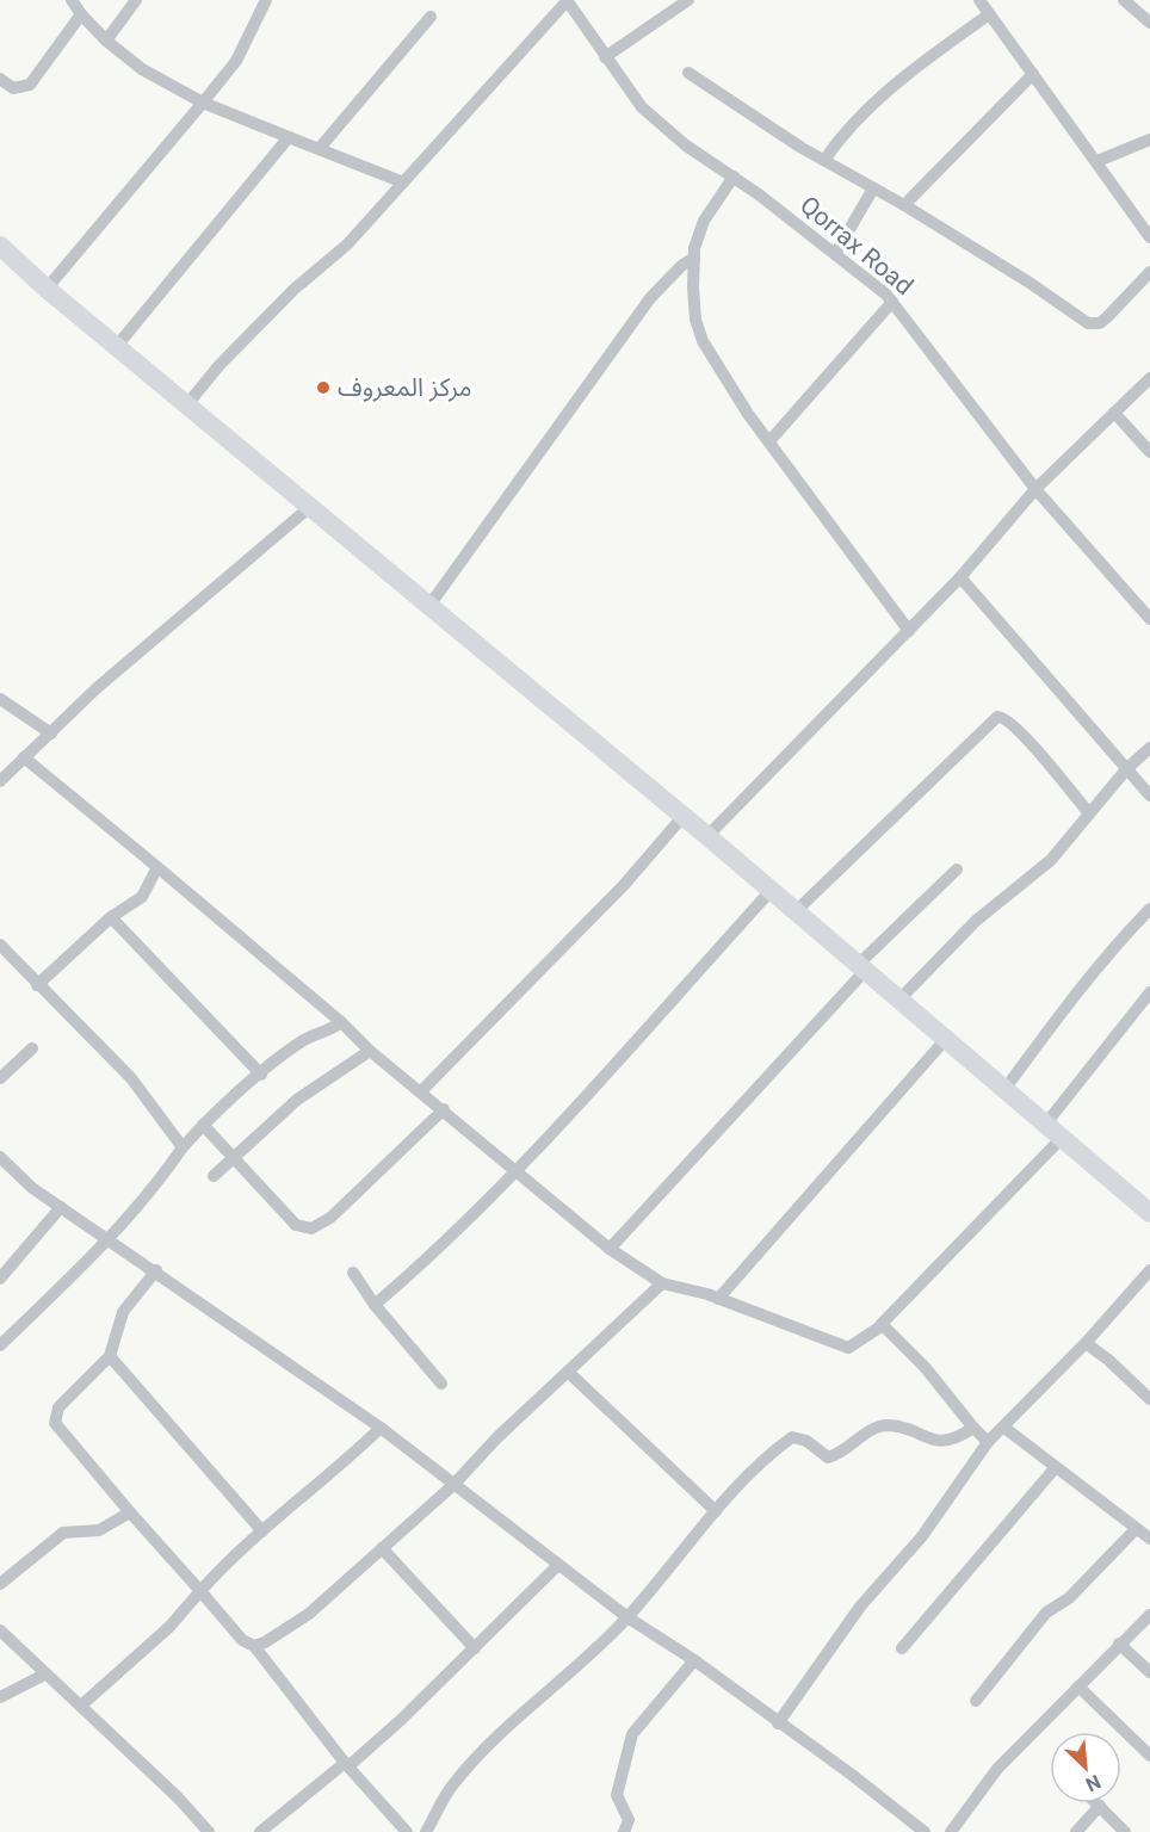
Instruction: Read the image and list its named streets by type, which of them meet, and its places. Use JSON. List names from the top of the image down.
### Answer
{
  "streets": {
    "street": ["Qorrax Road"]
  },
  "places": ["مركز المعروف"],
  "north": "bottom right"
}
